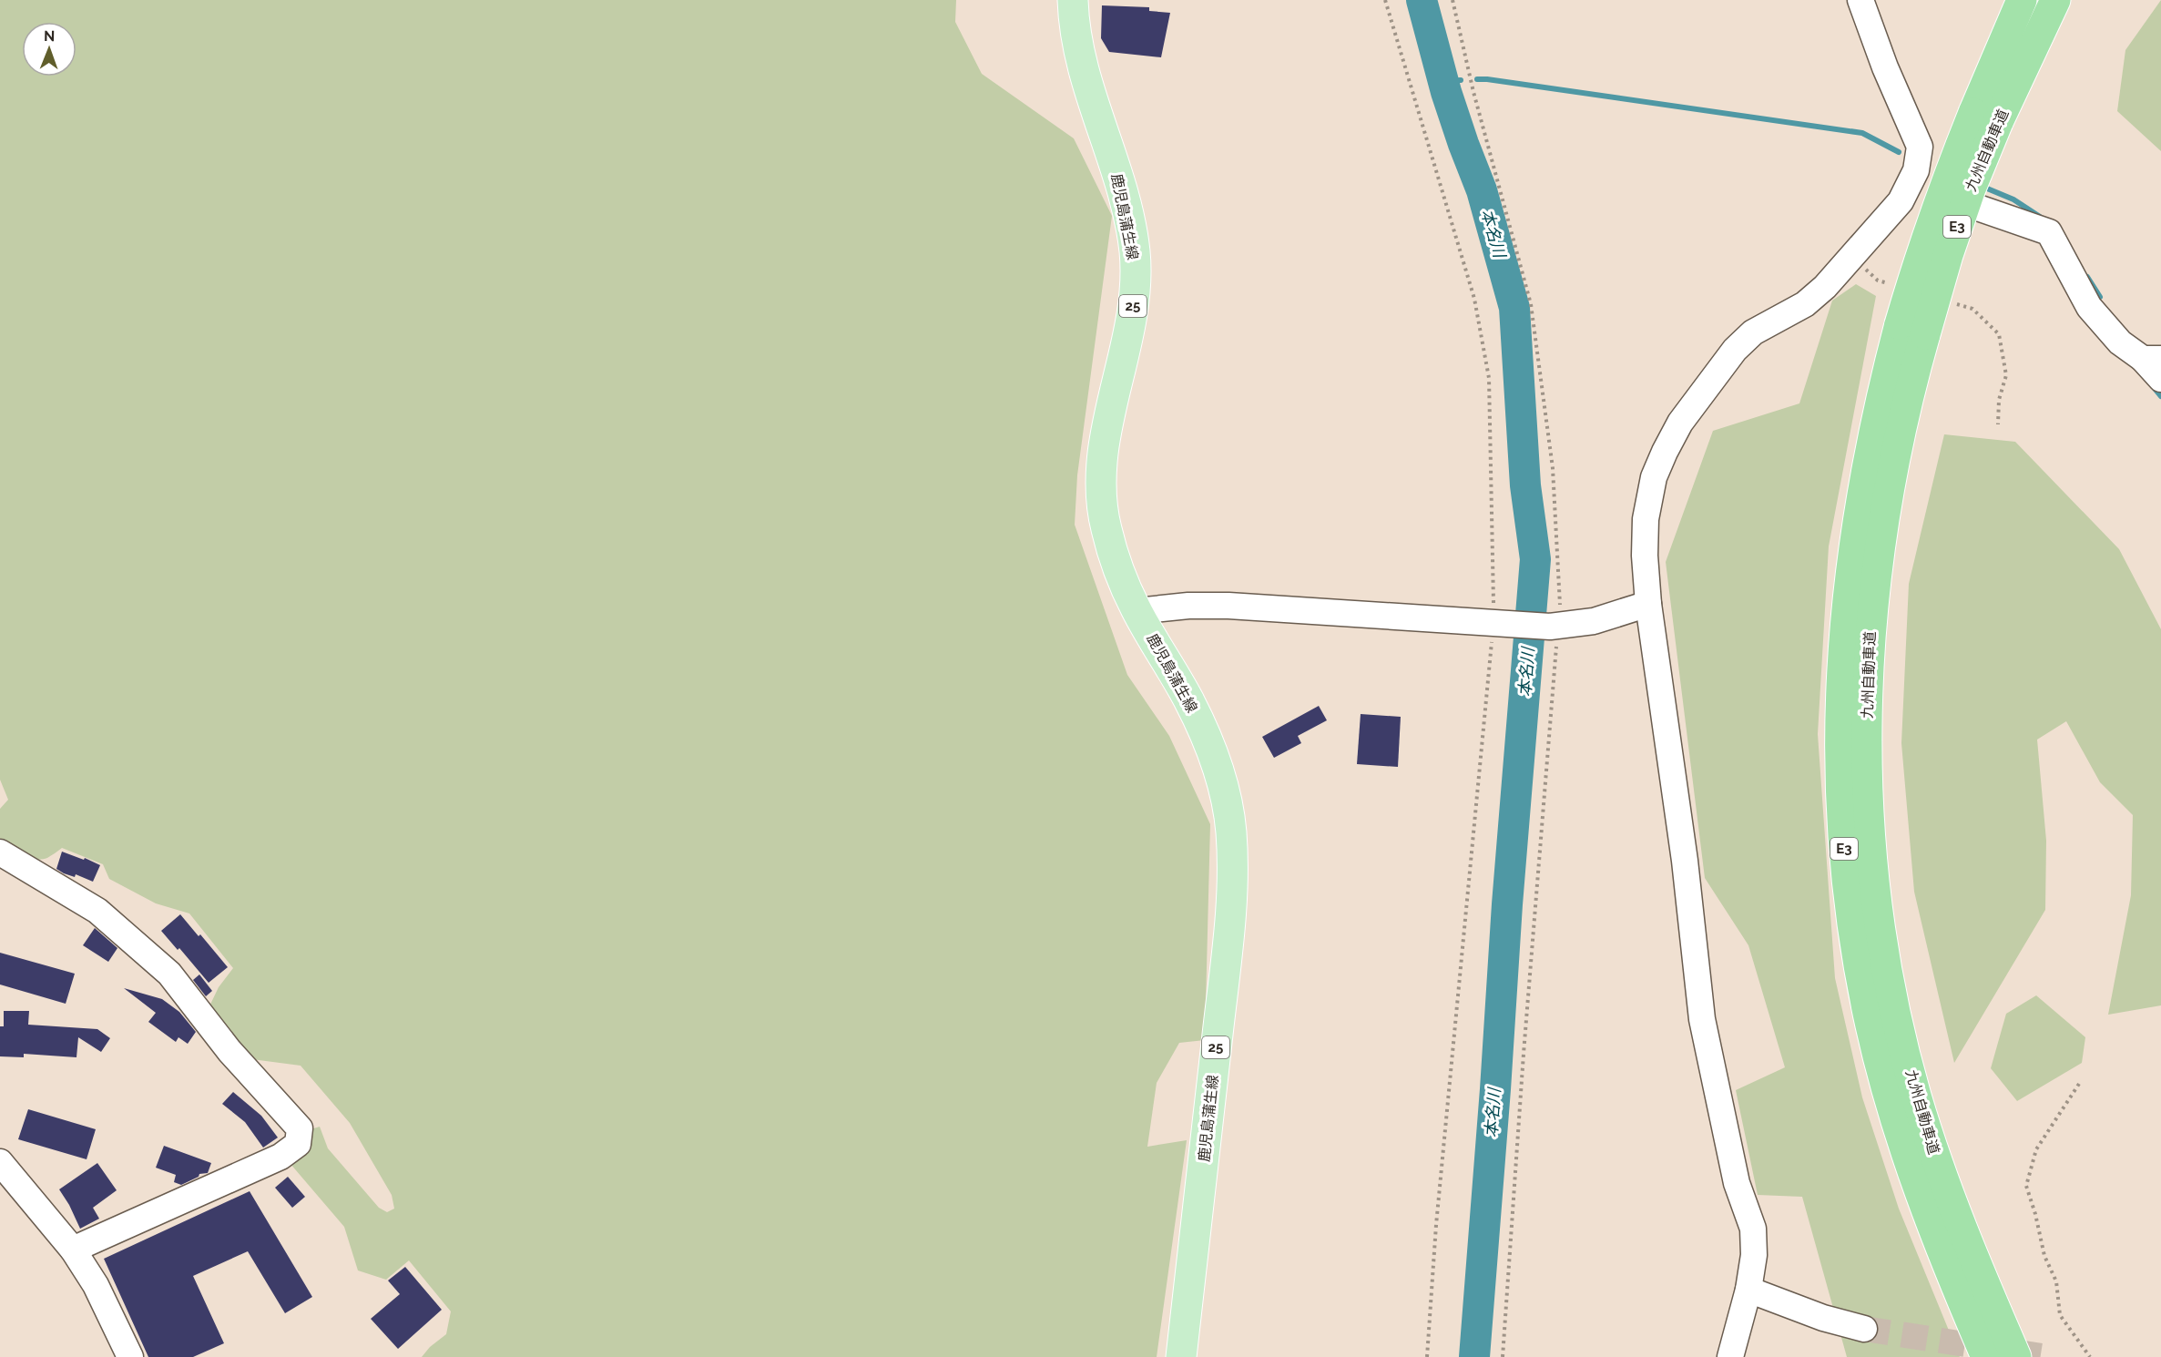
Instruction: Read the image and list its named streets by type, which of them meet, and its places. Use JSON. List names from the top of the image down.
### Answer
{
  "streets": {
    "highway": ["九州自動車道", "E3"],
    "main road": ["鹿児島蒲生線", "25"]
  },
  "water": ["本名川"],
  "north": "top"
}
